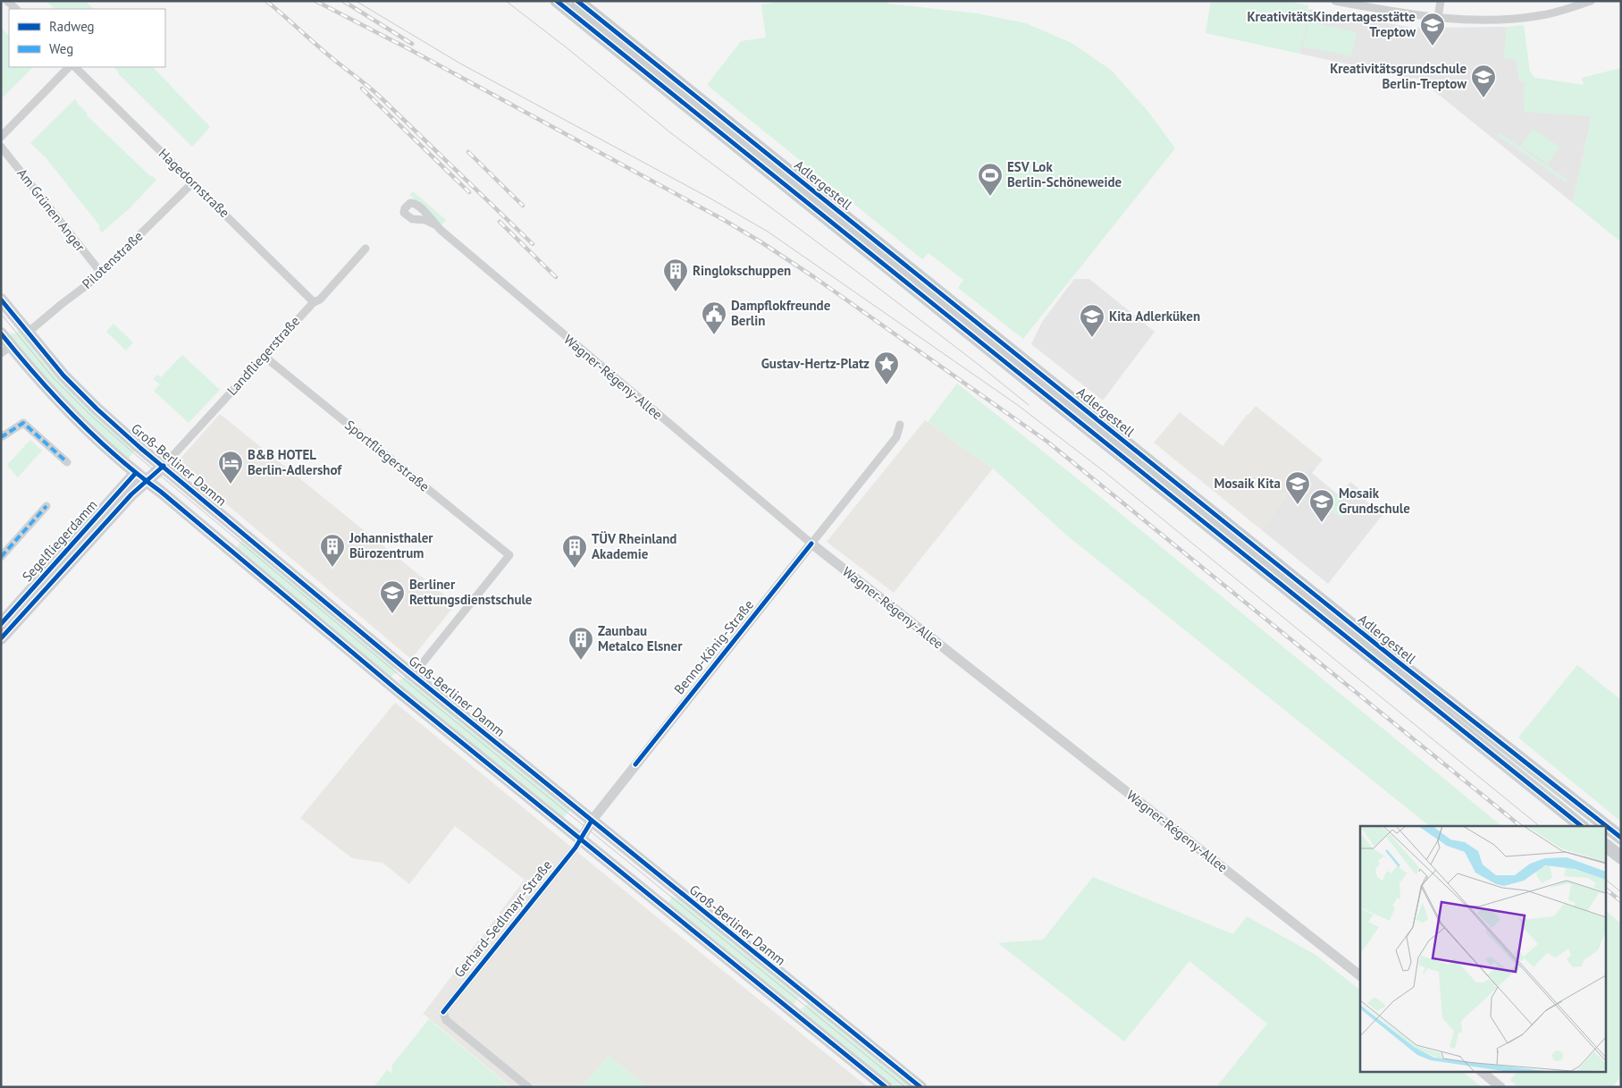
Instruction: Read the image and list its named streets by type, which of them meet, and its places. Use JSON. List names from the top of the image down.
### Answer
{
  "streets": {
    "main road": ["Adlergestell", "Groß-Berliner Damm", "Segelfliegerdamm"],
    "street": [
      "Hagedornstraße",
      "Am Grünen Anger",
      "Pilotenstraße",
      "Landfliegerstraße",
      "Wagner-Régeny-Allee",
      "Sportfliegerstraße",
      "Benno-König-Straße",
      "Gerhard-Sedlmayr-Straße"
    ]
  },
  "crossings": [
    ["Hagedornstraße", "Pilotenstraße"],
    ["Hagedornstraße", "Landfliegerstraße"],
    ["Am Grünen Anger", "Pilotenstraße"],
    ["Pilotenstraße", "Groß-Berliner Damm"],
    ["Landfliegerstraße", "Sportfliegerstraße"],
    ["Landfliegerstraße", "Groß-Berliner Damm"],
    ["Landfliegerstraße", "Segelfliegerdamm"],
    ["Wagner-Régeny-Allee", "Benno-König-Straße"],
    ["Sportfliegerstraße", "Groß-Berliner Damm"],
    ["Groß-Berliner Damm", "Segelfliegerdamm"],
    ["Groß-Berliner Damm", "Benno-König-Straße"],
    ["Benno-König-Straße", "Gerhard-Sedlmayr-Straße"]
  ],
  "places": {
    "school or university": [
      "KreativitätsKindertagesstätte Treptow",
      "Kreativitätsgrundschule Berlin-Treptow",
      "Kita Adlerküken",
      "Mosaik Kita",
      "Mosaik Grundschule",
      "Berliner Rettungsdienstschule"
    ],
    "sports": ["ESV Lok Berlin-Schöneweide"],
    "building": [
      "Ringlokschuppen",
      "Johannisthaler Bürozentrum",
      "TÜV Rheinland Akademie",
      "Zaunbau Metalco Elsner"
    ],
    "public building": ["Dampflokfreunde Berlin"],
    "place": ["Gustav-Hertz-Platz"],
    "hotel": ["B&B HOTEL Berlin-Adlershof"]
  },
  "legend": ["Radweg", "Weg"]
}
